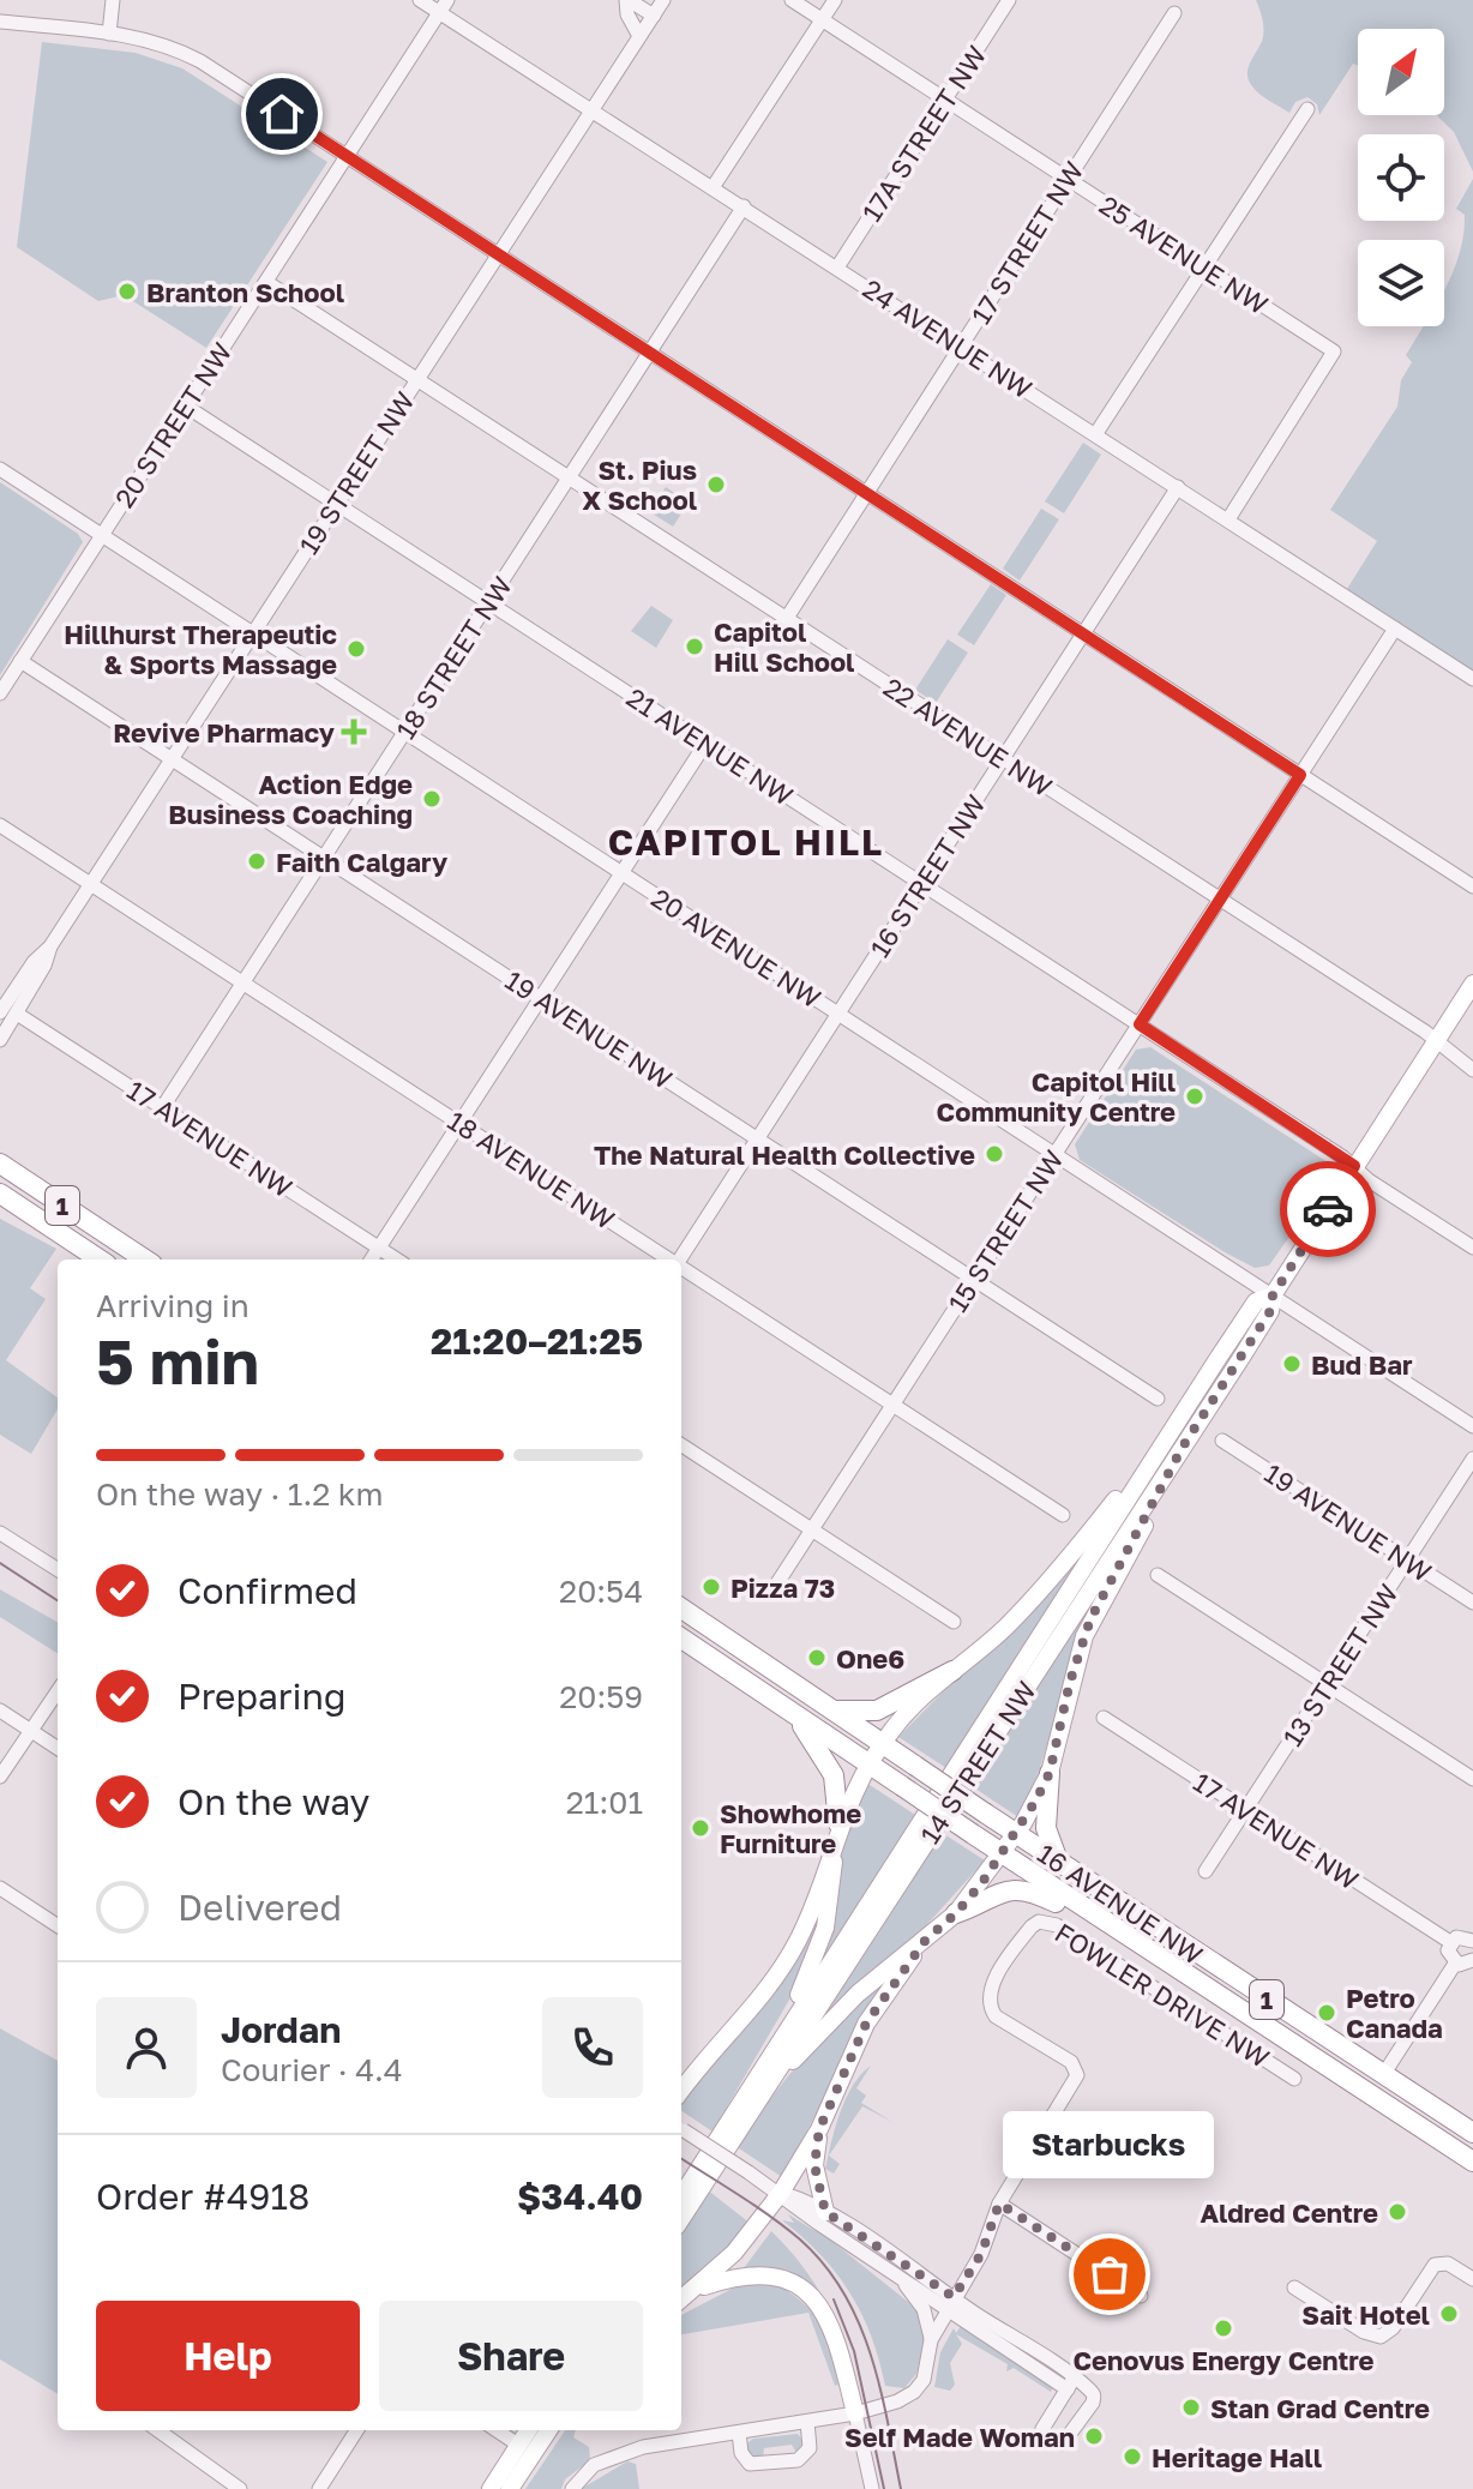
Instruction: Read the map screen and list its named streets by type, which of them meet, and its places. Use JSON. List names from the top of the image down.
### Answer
{
  "streets": {
    "highway": ["1", "16 AVENUE NW"],
    "main road": ["14 STREET NW"],
    "street": [
      "17A STREET NW",
      "17 STREET NW",
      "25 AVENUE NW",
      "24 AVENUE NW",
      "20 STREET NW",
      "19 STREET NW",
      "18 STREET NW",
      "22 AVENUE NW",
      "21 AVENUE NW",
      "16 STREET NW",
      "20 AVENUE NW",
      "19 AVENUE NW",
      "17 AVENUE NW",
      "18 AVENUE NW",
      "15 STREET NW",
      "13 STREET NW",
      "FOWLER DRIVE NW"
    ]
  },
  "crossings": [
    ["17A STREET NW", "25 AVENUE NW"],
    ["17A STREET NW", "24 AVENUE NW"],
    ["17 STREET NW", "25 AVENUE NW"],
    ["17 STREET NW", "24 AVENUE NW"],
    ["17 STREET NW", "22 AVENUE NW"],
    ["25 AVENUE NW", "24 AVENUE NW"],
    ["24 AVENUE NW", "20 STREET NW"],
    ["24 AVENUE NW", "19 STREET NW"],
    ["24 AVENUE NW", "18 STREET NW"],
    ["24 AVENUE NW", "16 STREET NW"],
    ["24 AVENUE NW", "15 STREET NW"],
    ["20 STREET NW", "22 AVENUE NW"],
    ["20 STREET NW", "21 AVENUE NW"],
    ["20 STREET NW", "20 AVENUE NW"],
    ["20 STREET NW", "19 AVENUE NW"],
    ["19 STREET NW", "22 AVENUE NW"],
    ["19 STREET NW", "21 AVENUE NW"],
    ["19 STREET NW", "20 AVENUE NW"],
    ["19 STREET NW", "19 AVENUE NW"],
    ["19 STREET NW", "17 AVENUE NW"],
    ["19 STREET NW", "18 AVENUE NW"],
    ["18 STREET NW", "22 AVENUE NW"],
    ["18 STREET NW", "21 AVENUE NW"],
    ["18 STREET NW", "20 AVENUE NW"],
    ["18 STREET NW", "19 AVENUE NW"],
    ["18 STREET NW", "17 AVENUE NW"],
    ["18 STREET NW", "18 AVENUE NW"],
    ["22 AVENUE NW", "16 STREET NW"],
    ["22 AVENUE NW", "15 STREET NW"],
    ["22 AVENUE NW", "14 STREET NW"],
    ["21 AVENUE NW", "16 STREET NW"],
    ["21 AVENUE NW", "15 STREET NW"],
    ["21 AVENUE NW", "14 STREET NW"],
    ["16 STREET NW", "20 AVENUE NW"],
    ["16 STREET NW", "19 AVENUE NW"],
    ["20 AVENUE NW", "15 STREET NW"],
    ["20 AVENUE NW", "14 STREET NW"],
    ["19 AVENUE NW", "15 STREET NW"],
    ["19 AVENUE NW", "13 STREET NW"],
    ["17 AVENUE NW", "13 STREET NW"],
    ["18 AVENUE NW", "15 STREET NW"]
  ],
  "districts": ["CAPITOL HILL"],
  "places": {
    "other": [
      "Branton School",
      "St. Pius X School",
      "Capitol Hill School",
      "Hillhurst Therapeutic & Sports Massage",
      "Action Edge Business Coaching",
      "Faith Calgary",
      "Capitol Hill Community Centre",
      "The Natural Health Collective",
      "Bud Bar",
      "Pizza 73",
      "One6",
      "Showhome Furniture",
      "Petro Canada",
      "Aldred Centre",
      "Starbucks",
      "Sait Hotel",
      "Cenovus Energy Centre",
      "Stan Grad Centre",
      "Self Made Woman",
      "Heritage Hall"
    ],
    "health": ["Revive Pharmacy"]
  },
  "north": "top right",
  "page": {
    "heading": ["5 min", "Arriving in", "21:20–21:25"],
    "panel": [
      "Jordan",
      "Courier · 4.4",
      "Order #4918",
      "$34.40"
    ],
    "bar": "On the way · 1.2 km",
    "list": [
      ["Confirmed", "20:54"],
      ["Preparing", "20:59"],
      ["On the way", "21:01"],
      "Delivered"
    ],
    "bubble": "Starbucks",
    "buttons": ["Help", "Share"]
  }
}
